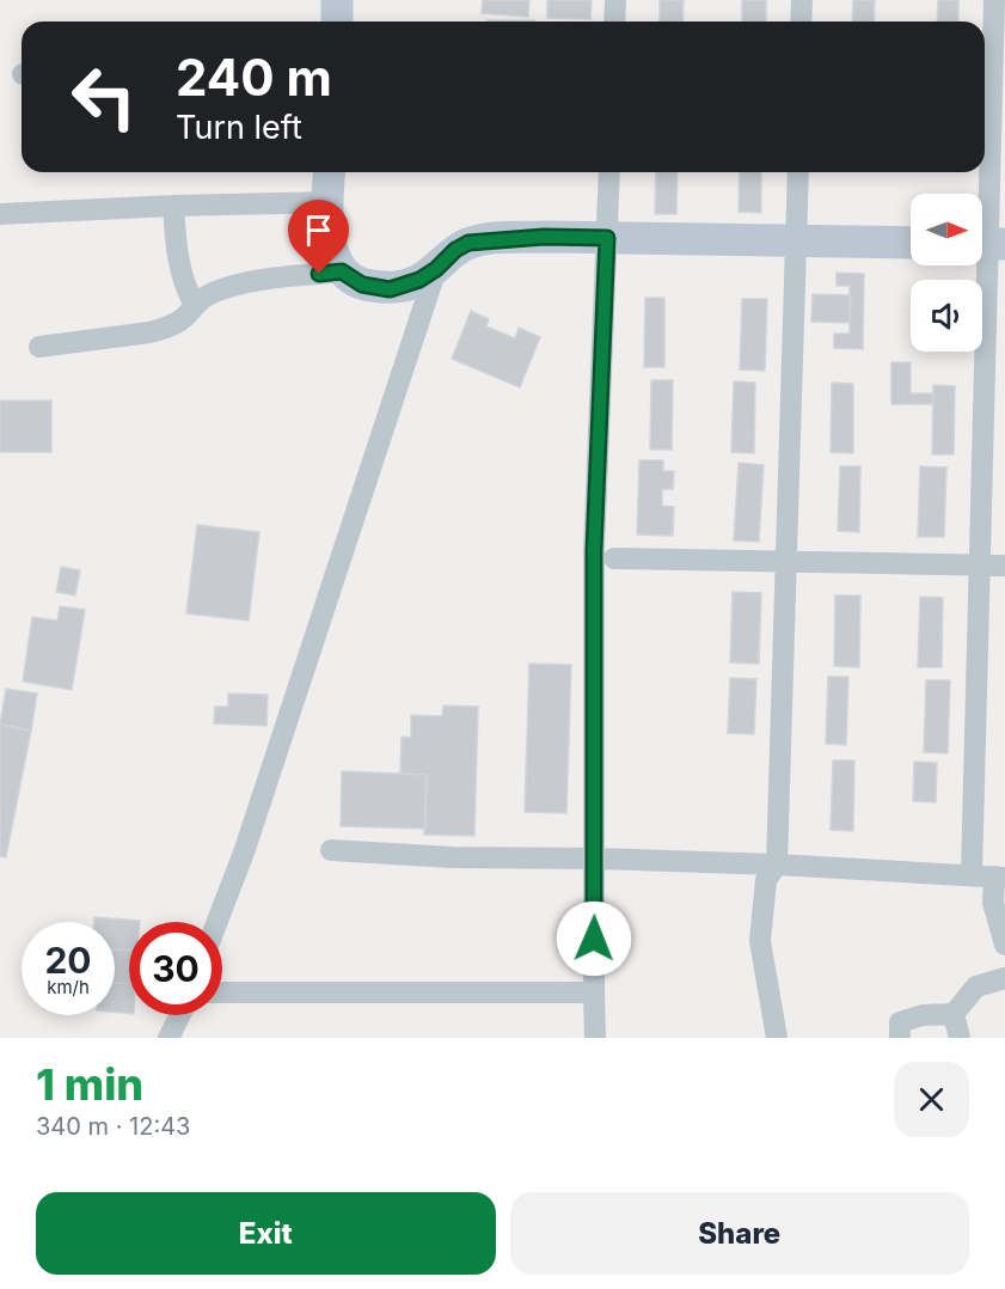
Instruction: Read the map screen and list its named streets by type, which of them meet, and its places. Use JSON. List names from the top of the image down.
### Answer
{
  "north": "right",
  "page": {
    "turn": ["240 m", "Turn left"],
    "speed": "20 km/h",
    "limit": "30",
    "heading": ["1 min", "340 m · 12:43"],
    "buttons": ["Exit", "Share"]
  }
}
